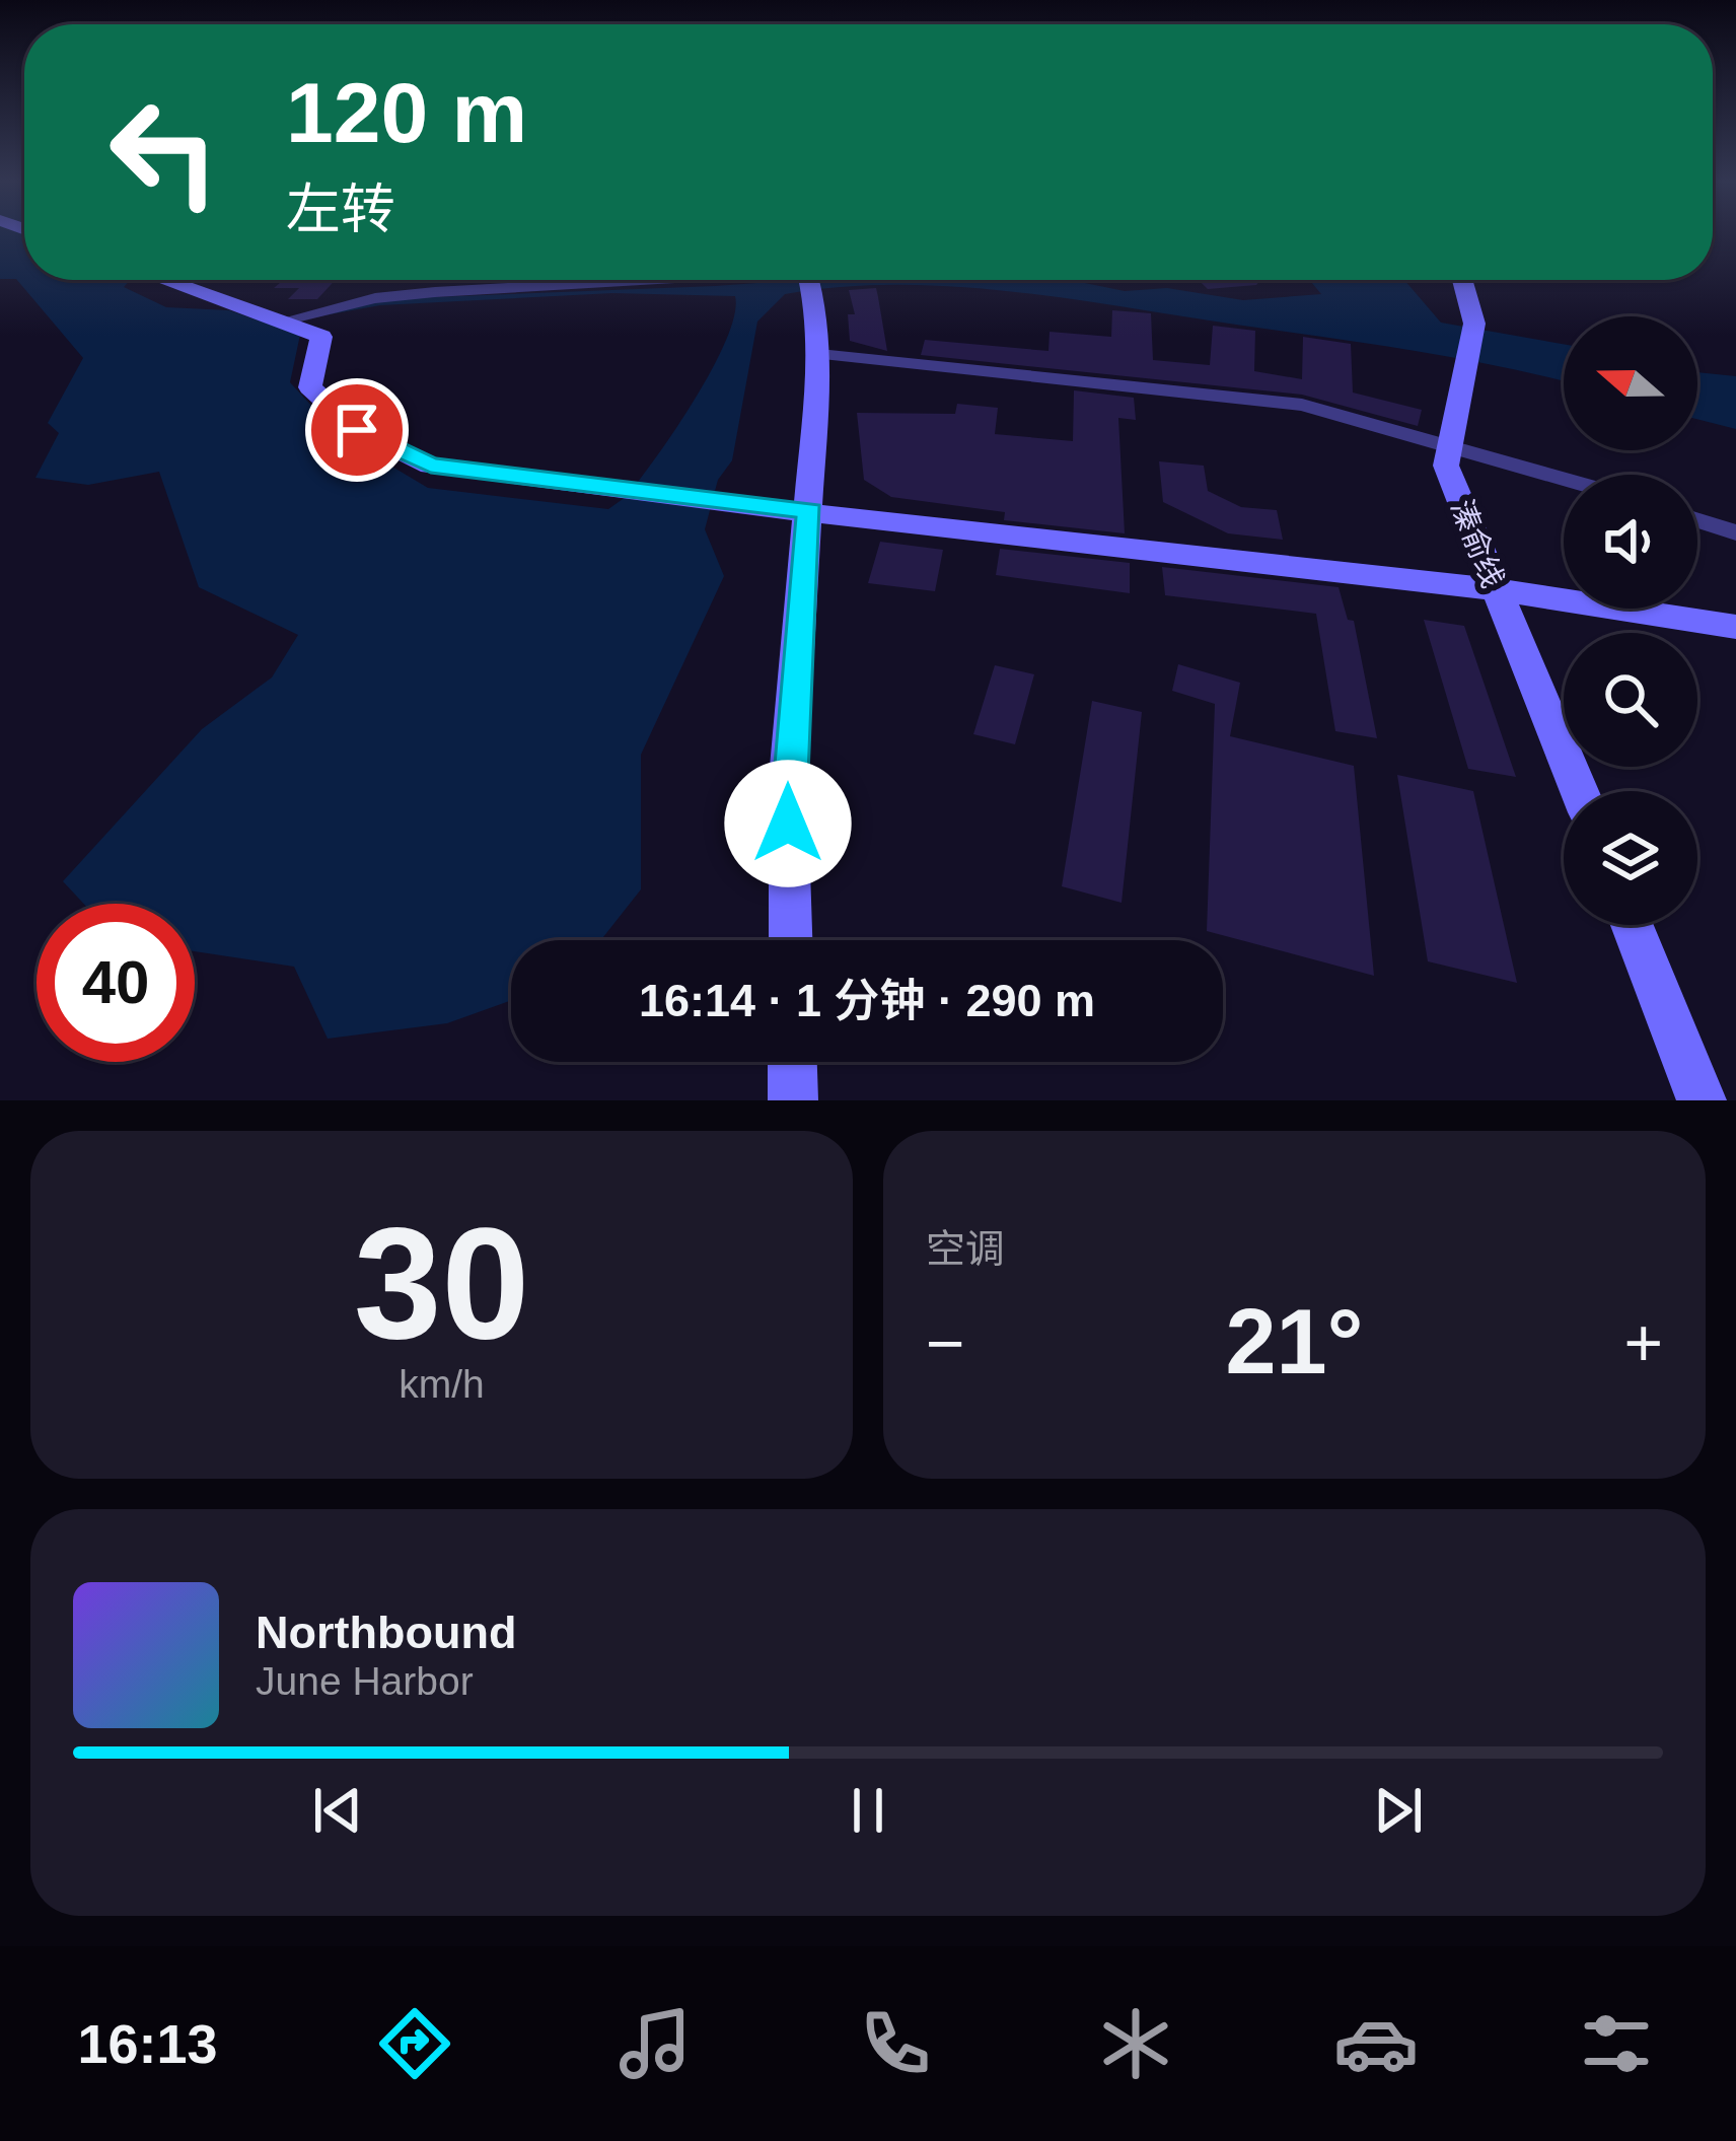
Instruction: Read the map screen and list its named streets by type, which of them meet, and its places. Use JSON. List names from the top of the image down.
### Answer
{
  "streets": {
    "street": ["溱俞线"]
  },
  "north": "left",
  "page": {
    "turn": ["120 m", "左转"],
    "limit": "40",
    "trip": "16:14 · 1 分钟 · 290 m",
    "tile": [
      ["30", "km/h"],
      "空调"
    ],
    "heat": ["−", "21°", "+"],
    "song": ["Northbound", "June Harbor"],
    "tabs": "16:13"
  }
}
